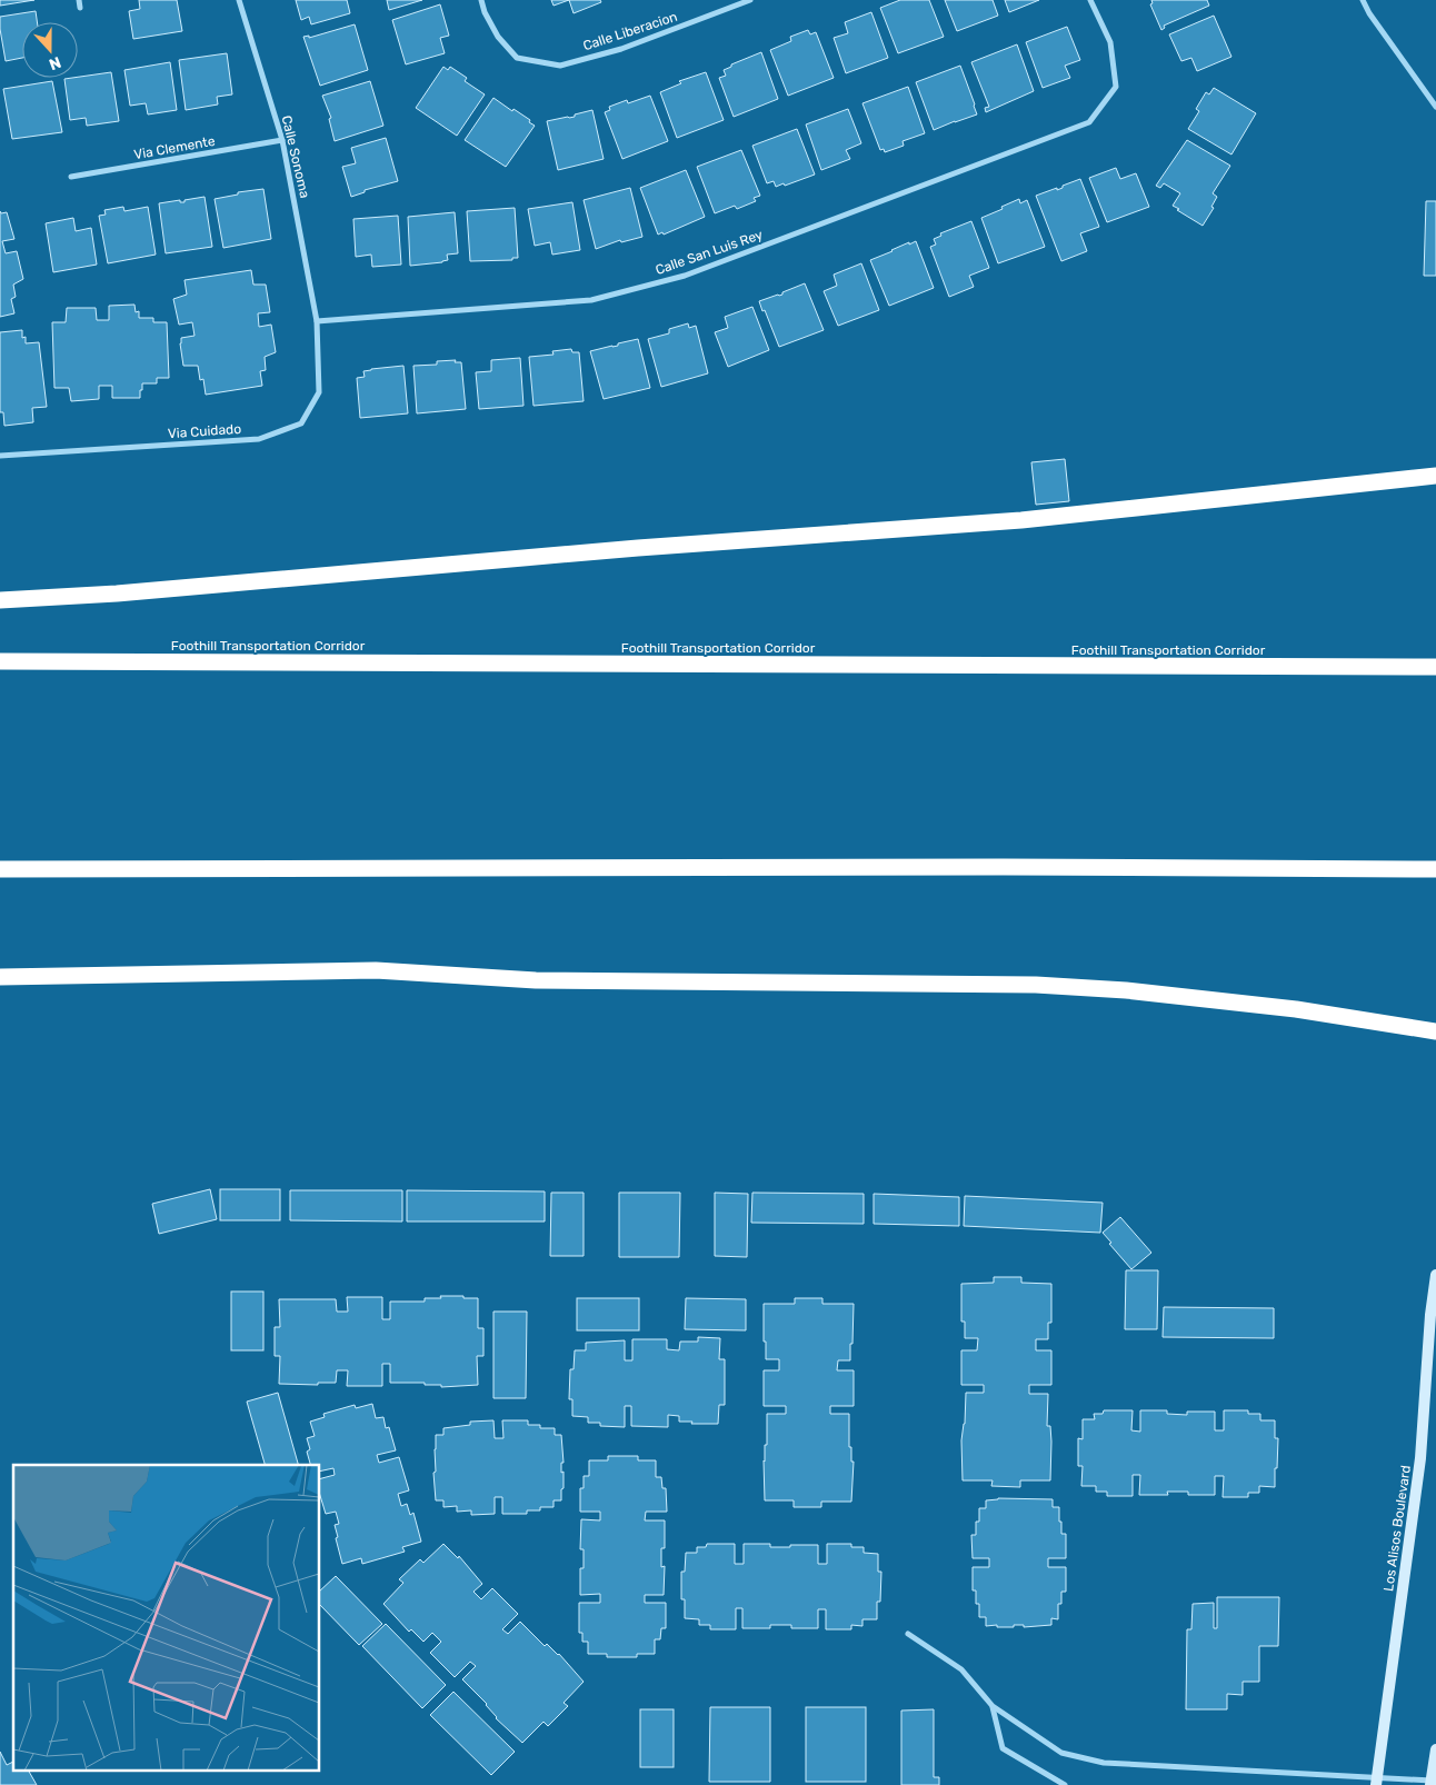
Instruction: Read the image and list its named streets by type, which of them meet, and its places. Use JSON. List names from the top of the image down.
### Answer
{
  "streets": {
    "highway": ["Foothill Transportation Corridor"],
    "main road": ["Los Alisos Boulevard"],
    "street": [
      "Calle Liberacion",
      "Via Clemente",
      "Calle Sonoma",
      "Calle San Luis Rey",
      "Via Cuidado"
    ]
  },
  "crossings": [
    ["Via Clemente", "Calle Sonoma"],
    ["Calle Sonoma", "Calle San Luis Rey"],
    ["Calle Sonoma", "Via Cuidado"],
    ["Calle San Luis Rey", "Via Cuidado"]
  ],
  "north": "bottom"
}
